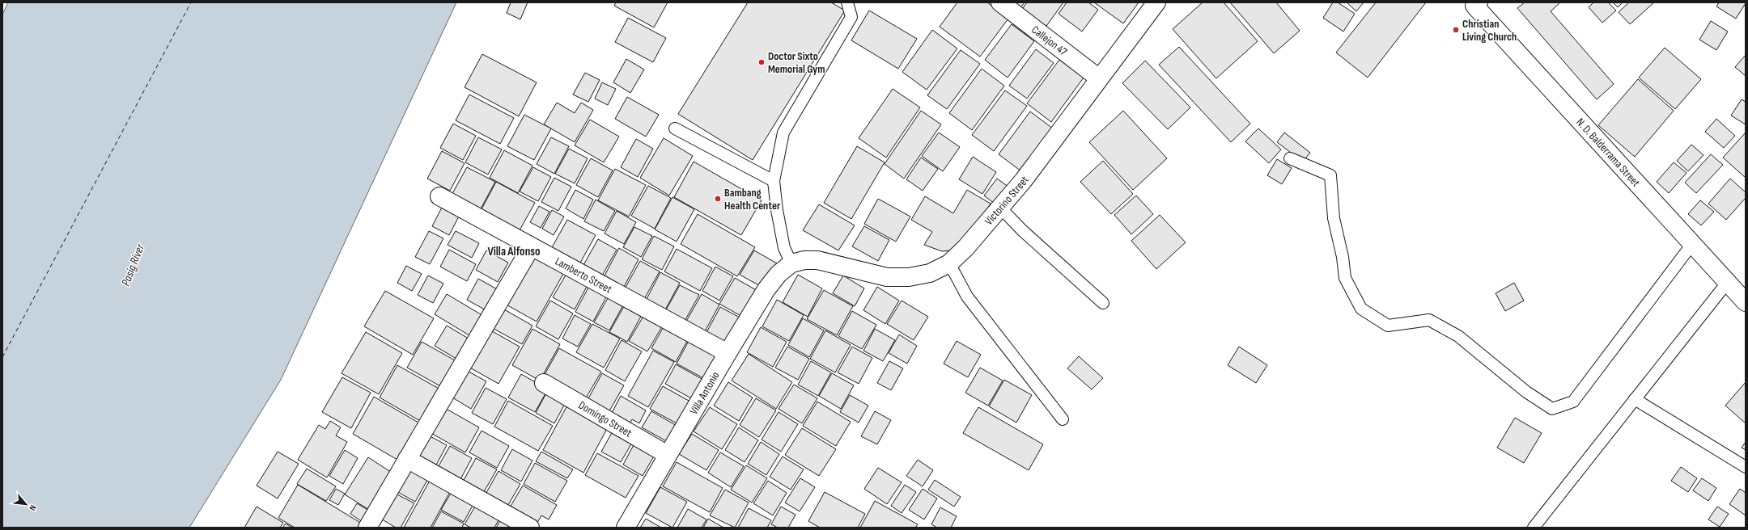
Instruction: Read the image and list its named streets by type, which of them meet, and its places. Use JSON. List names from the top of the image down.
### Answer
{
  "streets": {
    "street": [
      "Callejon 47",
      "N. D. Balderrama Street",
      "Victorino Street",
      "Lamberto Street",
      "Villa Antonio",
      "Domingo Street"
    ]
  },
  "crossings": [
    ["Callejon 47", "Victorino Street"],
    ["Victorino Street", "Villa Antonio"],
    ["Lamberto Street", "Villa Antonio"],
    ["Villa Antonio", "Domingo Street"]
  ],
  "districts": ["Villa Alfonso"],
  "water": ["Pasig River"],
  "places": ["Christian Living Church", "Doctor Sixto Memorial Gym", "Bambang Health Center"],
  "north": "bottom right"
}
